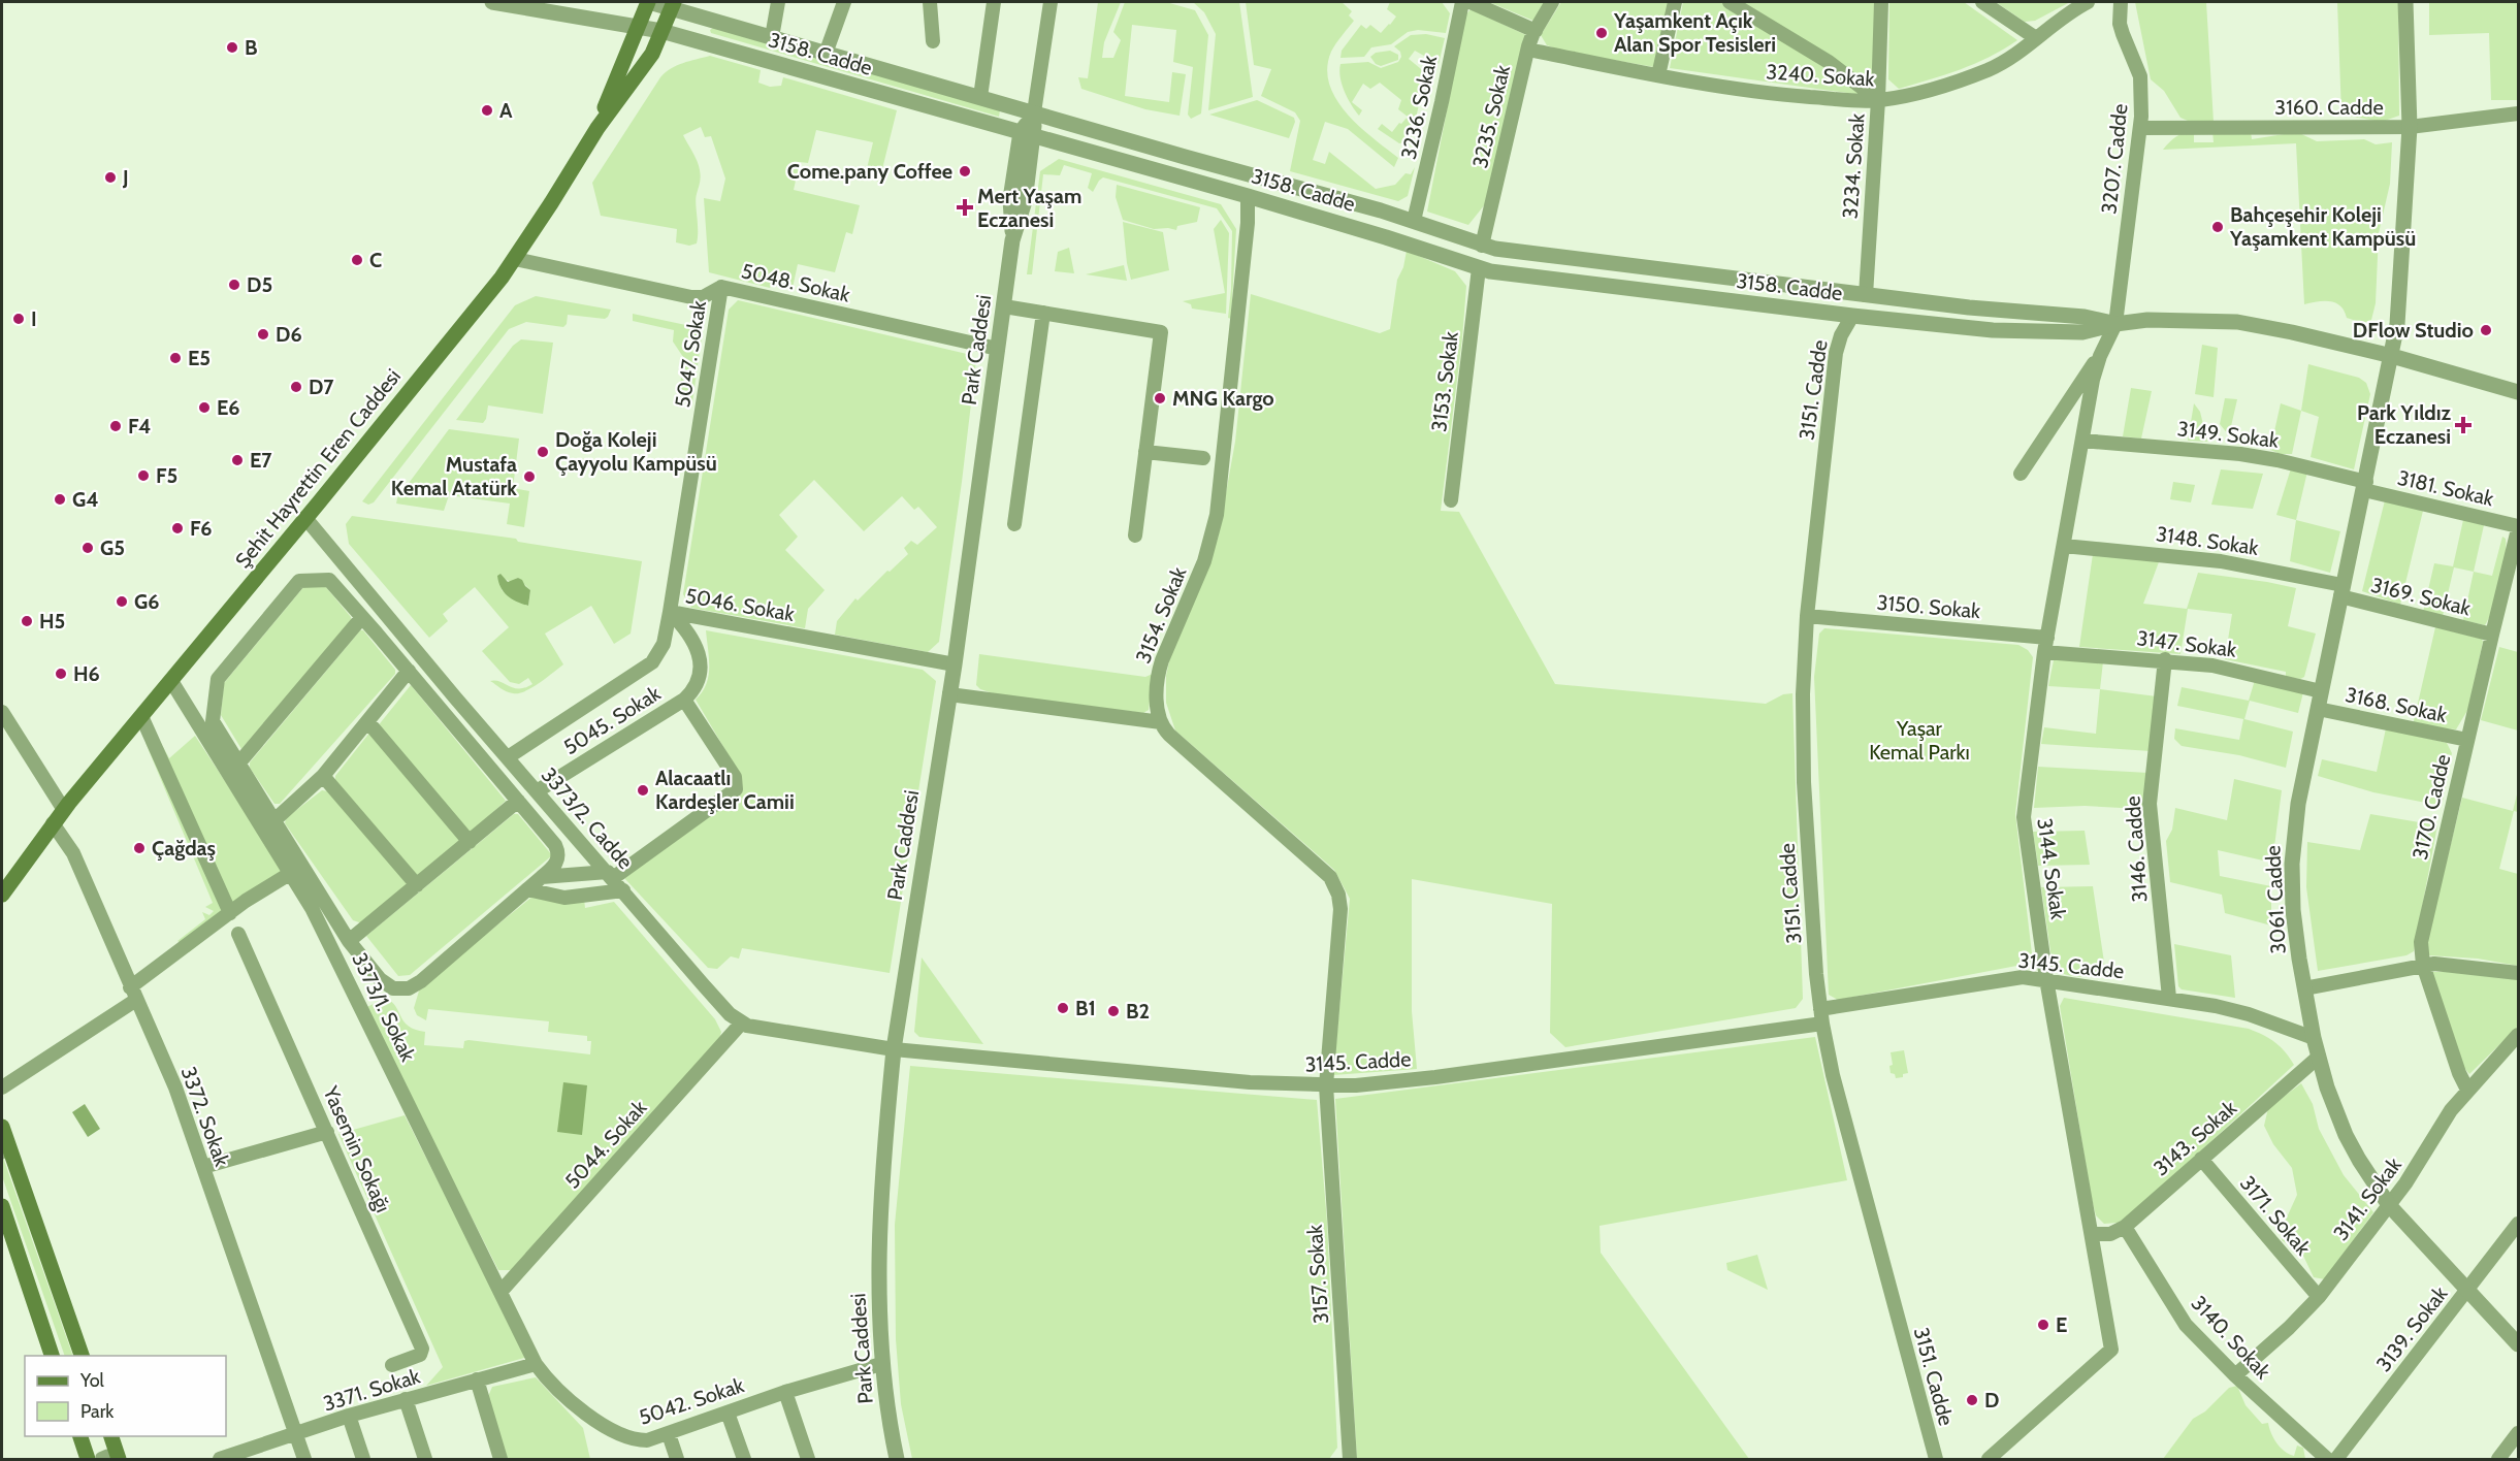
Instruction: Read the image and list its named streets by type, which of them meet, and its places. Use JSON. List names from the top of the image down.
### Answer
{
  "streets": {
    "main road": ["Şehit Hayrettin Eren Caddesi"],
    "street": [
      "3158. Cadde",
      "3240. Sokak",
      "3236. Sokak",
      "3160. Cadde",
      "3235. Sokak",
      "3207. Cadde",
      "3234. Sokak",
      "5048. Sokak",
      "Park Caddesi",
      "5047. Sokak",
      "3153. Sokak",
      "3151. Cadde",
      "3149. Sokak",
      "3181. Sokak",
      "3148. Sokak",
      "3169. Sokak",
      "5046. Sokak",
      "3150. Sokak",
      "3154. Sokak",
      "3147. Sokak",
      "3168. Sokak",
      "5045. Sokak",
      "3170. Cadde",
      "3373/2. Cadde",
      "3146. Cadde",
      "3144. Sokak",
      "3061. Cadde",
      "3145. Cadde",
      "3373/1. Sokak",
      "3372. Sokak",
      "3143. Sokak",
      "5044. Sokak",
      "Yasemin Sokağı",
      "3141. Sokak",
      "3171. Sokak",
      "3157. Sokak",
      "3139. Sokak",
      "3140. Sokak",
      "3371. Sokak",
      "5042. Sokak"
    ]
  },
  "crossings": [
    ["3158. Cadde", "3236. Sokak"],
    ["3158. Cadde", "3235. Sokak"],
    ["3158. Cadde", "3207. Cadde"],
    ["3158. Cadde", "3234. Sokak"],
    ["3158. Cadde", "Park Caddesi"],
    ["3158. Cadde", "3153. Sokak"],
    ["3158. Cadde", "3151. Cadde"],
    ["3158. Cadde", "Şehit Hayrettin Eren Caddesi"],
    ["3158. Cadde", "3154. Sokak"],
    ["3158. Cadde", "3144. Sokak"],
    ["3158. Cadde", "3061. Cadde"],
    ["3240. Sokak", "3235. Sokak"],
    ["3240. Sokak", "3234. Sokak"],
    ["3160. Cadde", "3207. Cadde"],
    ["3160. Cadde", "3061. Cadde"],
    ["3207. Cadde", "3144. Sokak"],
    ["5048. Sokak", "Park Caddesi"],
    ["5048. Sokak", "5047. Sokak"],
    ["5048. Sokak", "Şehit Hayrettin Eren Caddesi"],
    ["Park Caddesi", "5046. Sokak"],
    ["Park Caddesi", "3145. Cadde"],
    ["Park Caddesi", "5042. Sokak"],
    ["5047. Sokak", "5046. Sokak"],
    ["5047. Sokak", "5045. Sokak"],
    ["3151. Cadde", "3150. Sokak"],
    ["3151. Cadde", "3145. Cadde"],
    ["3149. Sokak", "3181. Sokak"],
    ["3149. Sokak", "3144. Sokak"],
    ["3149. Sokak", "3061. Cadde"],
    ["Şehit Hayrettin Eren Caddesi", "3373/2. Cadde"],
    ["Şehit Hayrettin Eren Caddesi", "3373/1. Sokak"],
    ["Şehit Hayrettin Eren Caddesi", "3372. Sokak"],
    ["3181. Sokak", "3170. Cadde"],
    ["3181. Sokak", "3061. Cadde"],
    ["3148. Sokak", "3169. Sokak"],
    ["3148. Sokak", "3144. Sokak"],
    ["3148. Sokak", "3061. Cadde"],
    ["3169. Sokak", "3170. Cadde"],
    ["3169. Sokak", "3061. Cadde"],
    ["5046. Sokak", "5045. Sokak"],
    ["5046. Sokak", "3373/2. Cadde"],
    ["3150. Sokak", "3147. Sokak"],
    ["3150. Sokak", "3144. Sokak"],
    ["3147. Sokak", "3146. Cadde"],
    ["3147. Sokak", "3144. Sokak"],
    ["3147. Sokak", "3061. Cadde"],
    ["3168. Sokak", "3170. Cadde"],
    ["3168. Sokak", "3061. Cadde"],
    ["5045. Sokak", "3373/2. Cadde"],
    ["3170. Cadde", "3141. Sokak"],
    ["3373/2. Cadde", "5044. Sokak"],
    ["3146. Cadde", "3145. Cadde"],
    ["3144. Sokak", "3145. Cadde"],
    ["3144. Sokak", "3143. Sokak"],
    ["3061. Cadde", "3145. Cadde"],
    ["3061. Cadde", "3143. Sokak"],
    ["3061. Cadde", "3141. Sokak"],
    ["3061. Cadde", "3139. Sokak"],
    ["3145. Cadde", "3157. Sokak"],
    ["3373/1. Sokak", "5044. Sokak"],
    ["3373/1. Sokak", "3371. Sokak"],
    ["3373/1. Sokak", "5042. Sokak"],
    ["3372. Sokak", "3371. Sokak"],
    ["3143. Sokak", "3171. Sokak"],
    ["3143. Sokak", "3140. Sokak"],
    ["3141. Sokak", "3171. Sokak"],
    ["3141. Sokak", "3140. Sokak"],
    ["3371. Sokak", "5042. Sokak"]
  ],
  "parks": ["Yaşar Kemal Parkı"],
  "places": {
    "other": [
      "Yaşamkent Açık Alan Spor Tesisleri",
      "B",
      "A",
      "Come.pany Coffee",
      "J",
      "Bahçeşehir Koleji Yaşamkent Kampüsü",
      "C",
      "D5",
      "I",
      "DFlow Studio",
      "D6",
      "E5",
      "D7",
      "MNG Kargo",
      "E6",
      "F4",
      "Doğa Koleji Çayyolu Kampüsü",
      "E7",
      "F5",
      "Mustafa Kemal Atatürk",
      "G4",
      "F6",
      "G5",
      "G6",
      "H5",
      "H6",
      "Alacaatlı Kardeşler Camii",
      "Çağdaş",
      "B1",
      "B2",
      "E",
      "D"
    ],
    "health": ["Mert Yaşam Eczanesi", "Park Yıldız Eczanesi"]
  },
  "legend": ["Yol", "Park"]
}
